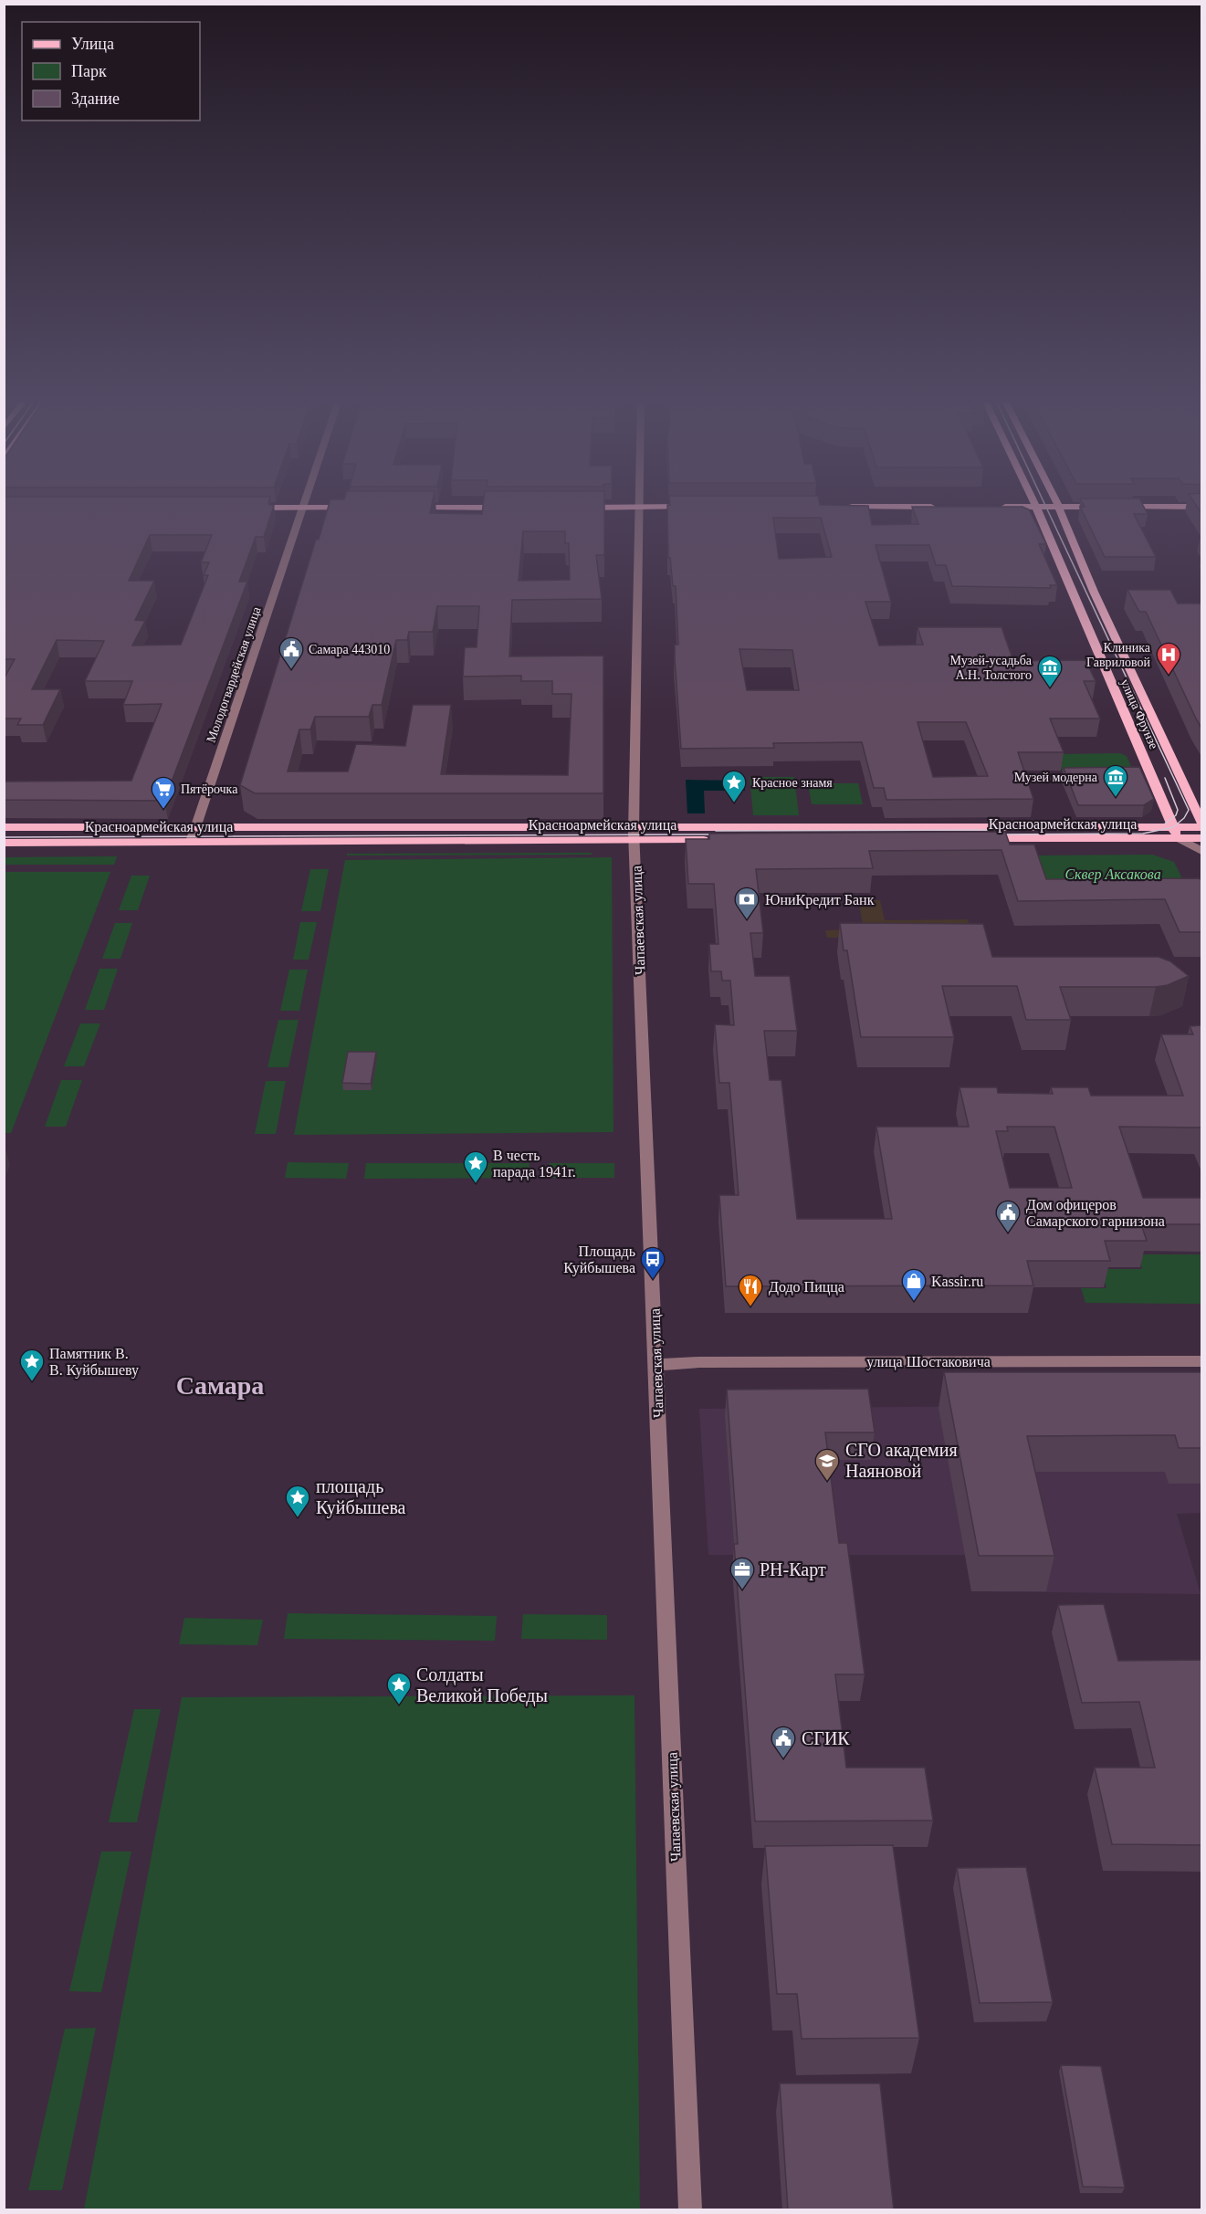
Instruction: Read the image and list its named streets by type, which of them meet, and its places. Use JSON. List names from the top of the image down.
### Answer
{
  "streets": {
    "main road": ["улица Фрунзе", "Красноармейская улица"],
    "street": ["Молодогвардейская улица", "Чапаевская улица", "улица Шостаковича"]
  },
  "crossings": [
    ["Молодогвардейская улица", "Красноармейская улица"],
    ["улица Фрунзе", "Красноармейская улица"],
    ["Красноармейская улица", "Чапаевская улица"],
    ["Чапаевская улица", "улица Шостаковича"]
  ],
  "districts": ["Самара"],
  "parks": ["Сквер Аксакова"],
  "places": {
    "public building": ["Самара 443010", "Дом офицеров Самарского гарнизона", "СГИК"],
    "hospital": ["Клиника Гавриловой"],
    "museum": ["Музей-усадьба А.Н. Толстого", "Музей модерна"],
    "place": [
      "Красное знамя",
      "В честь парада 1941г.",
      "Памятник В. В. Куйбышеву",
      "площадь Куйбышева",
      "Солдаты Великой Победы"
    ],
    "supermarket": ["Пятёрочка"],
    "bank": ["ЮниКредит Банк"],
    "bus stop": ["Площадь Куйбышева"],
    "shop": ["Kassir.ru"],
    "restaurant": ["Додо Пицца"],
    "school or university": ["СГО академия Наяновой"],
    "office": ["РН-Карт"]
  },
  "legend": ["Улица", "Парк", "Здание"]
}
